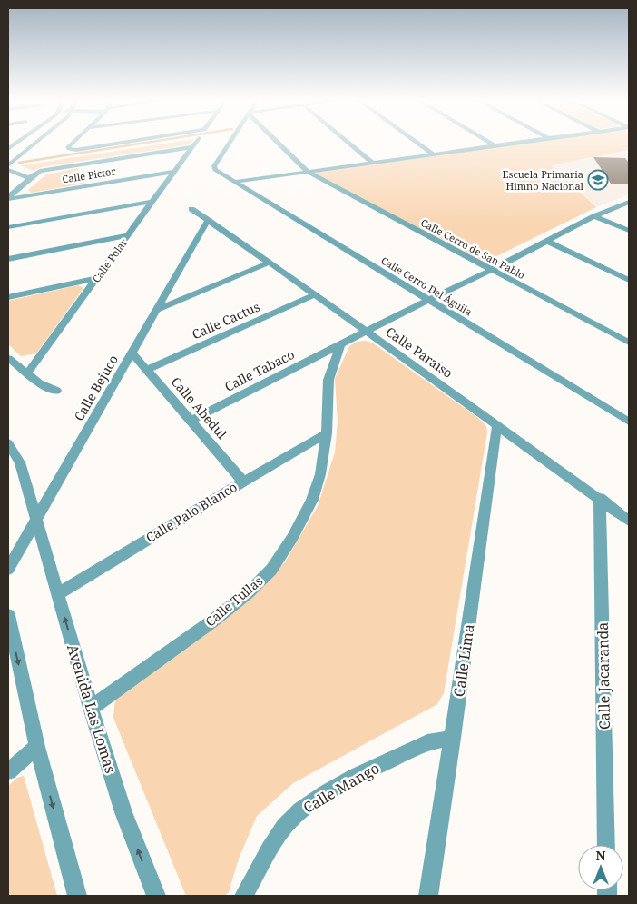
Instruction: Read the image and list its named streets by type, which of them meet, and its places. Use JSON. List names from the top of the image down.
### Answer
{
  "streets": {
    "street": [
      "Calle Pictor",
      "Calle Cerro de San Pablo",
      "Calle Polar",
      "Calle Cerro Del Águila",
      "Calle Cactus",
      "Calle Paraíso",
      "Calle Tabaco",
      "Calle Bejuco",
      "Calle Abedul",
      "Calle Palo Blanco",
      "Calle Tullas",
      "Calle Lima",
      "Calle Jacaranda",
      "Avenida Las Lomas",
      "Calle Mango"
    ]
  },
  "crossings": [
    ["Calle Pictor", "Calle Polar"],
    ["Calle Cerro de San Pablo", "Calle Tabaco"],
    ["Calle Cerro Del Águila", "Calle Tabaco"],
    ["Calle Cactus", "Calle Paraíso"],
    ["Calle Cactus", "Calle Abedul"],
    ["Calle Paraíso", "Calle Tabaco"],
    ["Calle Paraíso", "Calle Bejuco"],
    ["Calle Paraíso", "Calle Lima"],
    ["Calle Paraíso", "Calle Jacaranda"],
    ["Calle Tabaco", "Calle Abedul"],
    ["Calle Tabaco", "Calle Tullas"],
    ["Calle Bejuco", "Calle Abedul"],
    ["Calle Bejuco", "Avenida Las Lomas"],
    ["Calle Abedul", "Calle Palo Blanco"],
    ["Calle Palo Blanco", "Calle Tullas"],
    ["Calle Palo Blanco", "Avenida Las Lomas"],
    ["Calle Tullas", "Avenida Las Lomas"],
    ["Calle Lima", "Calle Mango"]
  ],
  "places": {
    "school or university": ["Escuela Primaria Himno Nacional"]
  },
  "north": "top"
}
